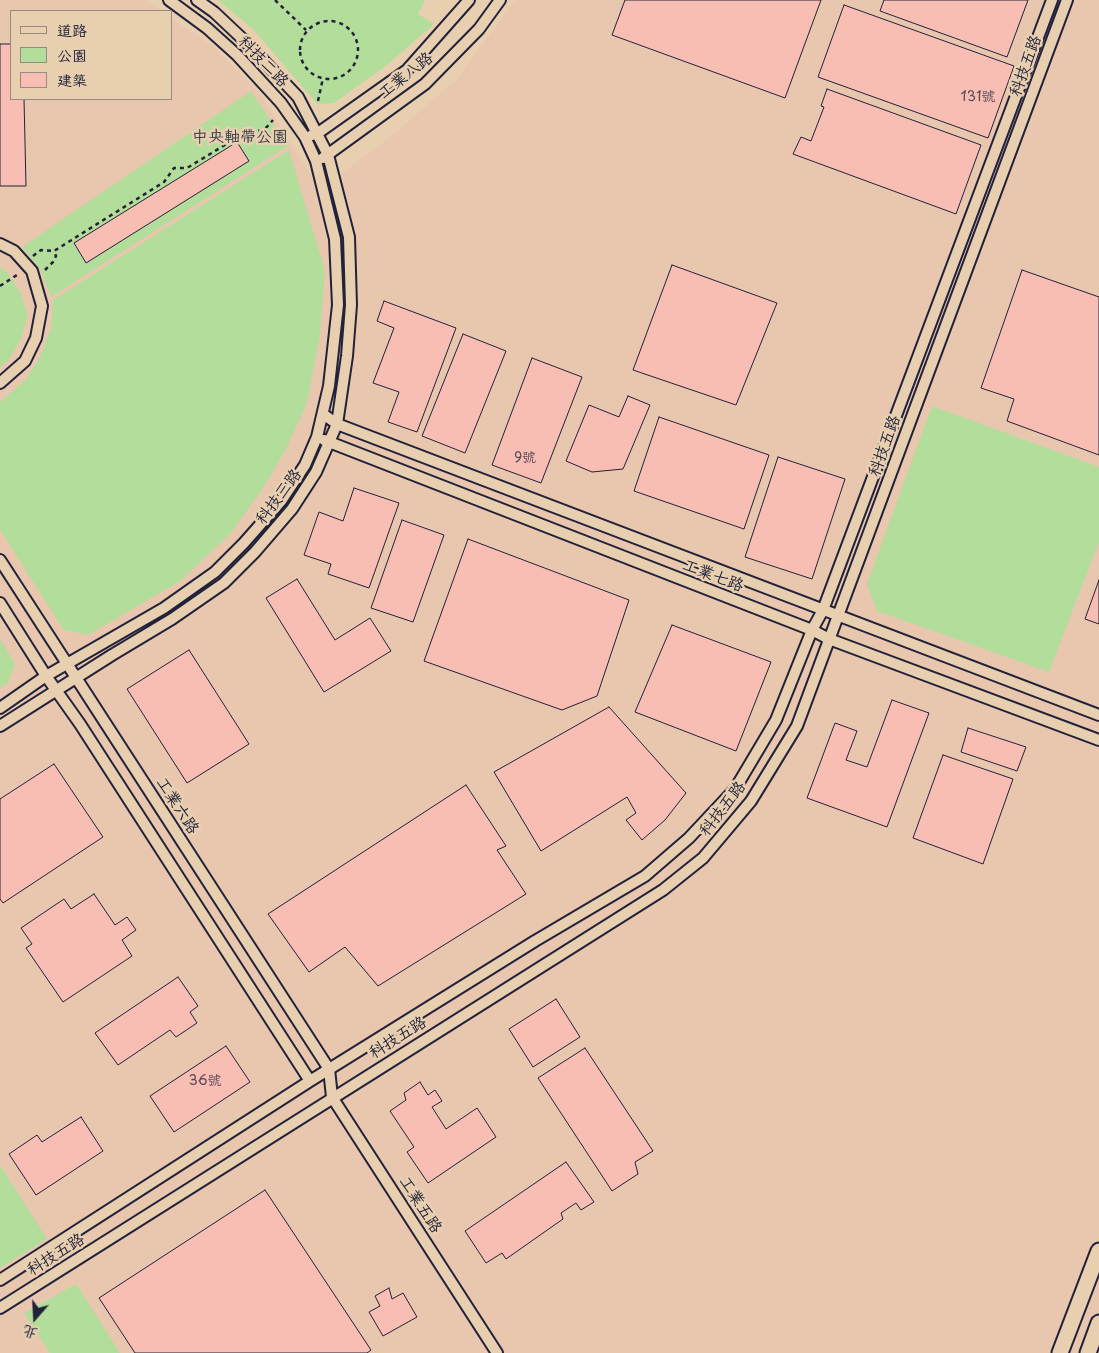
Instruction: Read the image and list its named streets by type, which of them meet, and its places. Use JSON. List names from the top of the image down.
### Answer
{
  "streets": {
    "street": [
      "科技二路",
      "科技五路",
      "工業八路",
      "科技三路",
      "工業七路",
      "工業六路",
      "工業五路"
    ]
  },
  "crossings": [
    ["科技二路", "工業八路"],
    ["科技二路", "科技三路"],
    ["科技五路", "工業七路"],
    ["科技五路", "工業六路"],
    ["科技五路", "工業五路"],
    ["工業八路", "科技三路"],
    ["科技三路", "工業七路"],
    ["科技三路", "工業六路"],
    ["工業六路", "工業五路"]
  ],
  "parks": ["中央軸帶公園"],
  "house_numbers": ["131號", "9號", "36號"],
  "legend": ["道路", "公園", "建築"],
  "north": "bottom"
}
